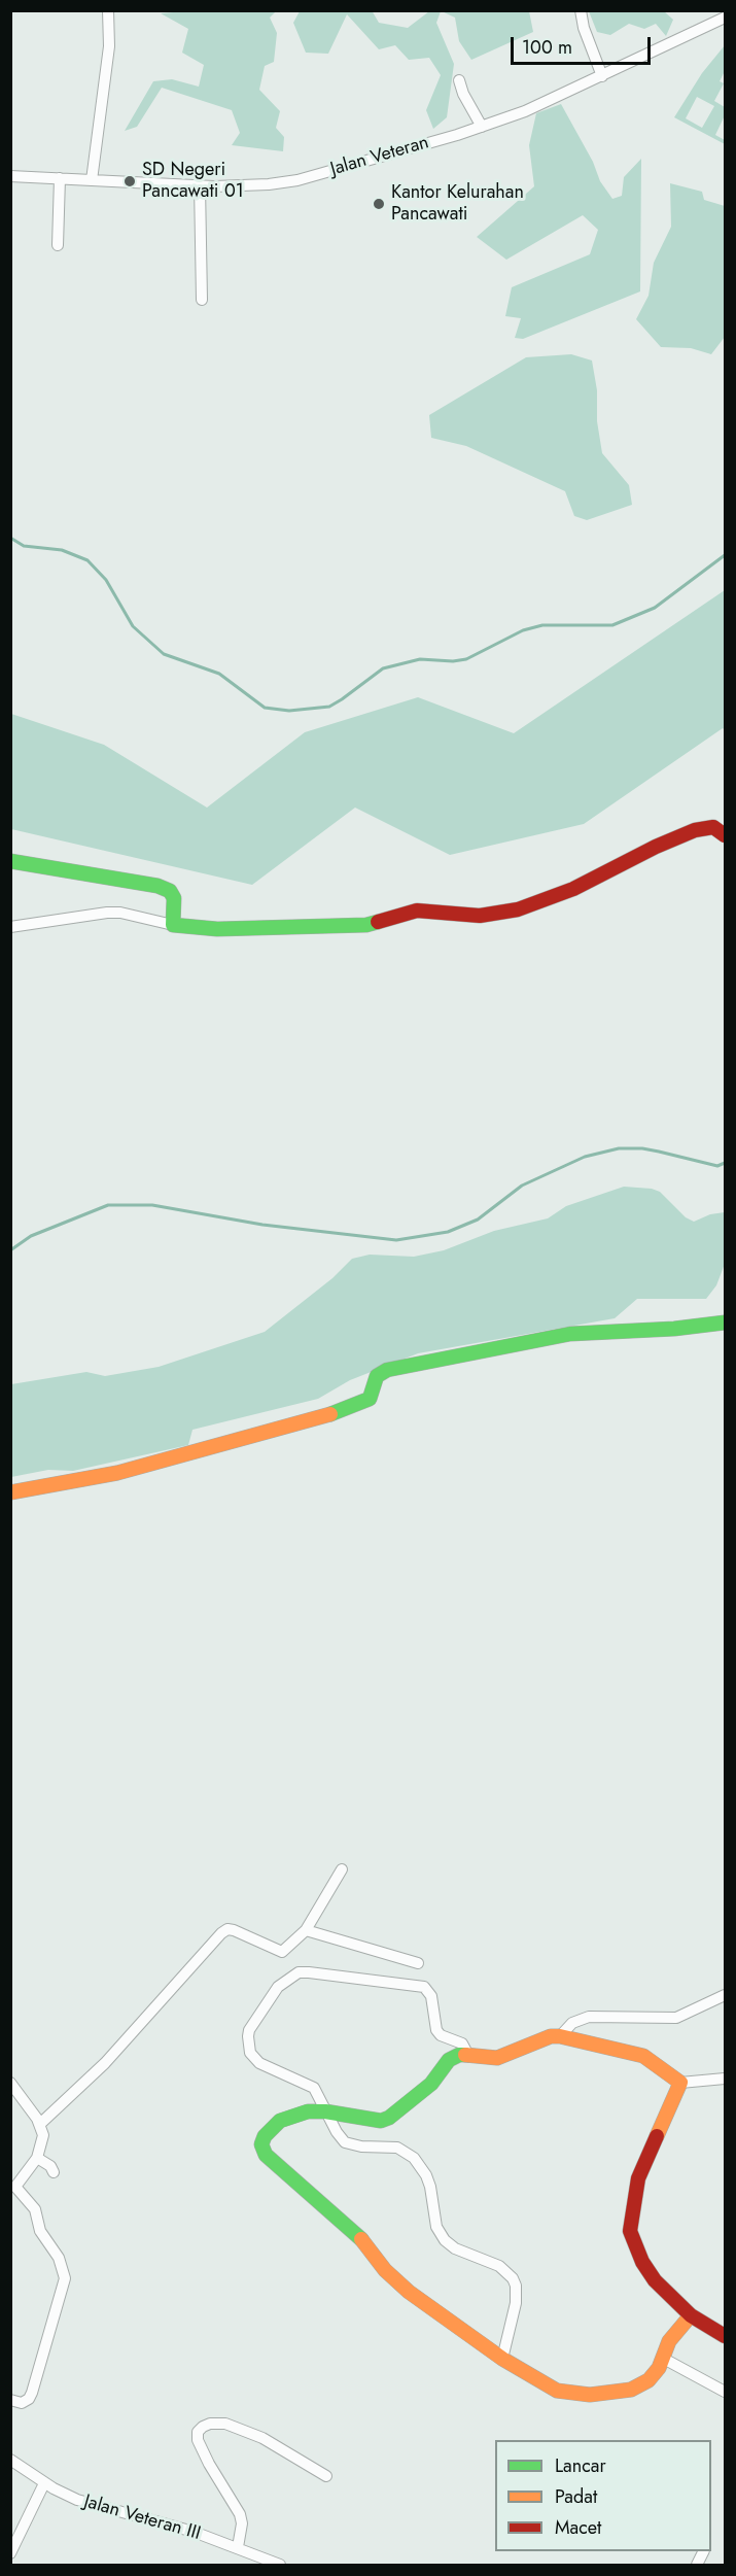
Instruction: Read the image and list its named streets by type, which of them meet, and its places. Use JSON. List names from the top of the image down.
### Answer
{
  "streets": {
    "street": ["Jalan Veteran", "Jalan Veteran III"]
  },
  "places": ["SD Negeri Pancawati 01", "Kantor Kelurahan Pancawati"],
  "legend": ["Lancar", "Padat", "Macet"],
  "scale_bar": "100 m"
}
